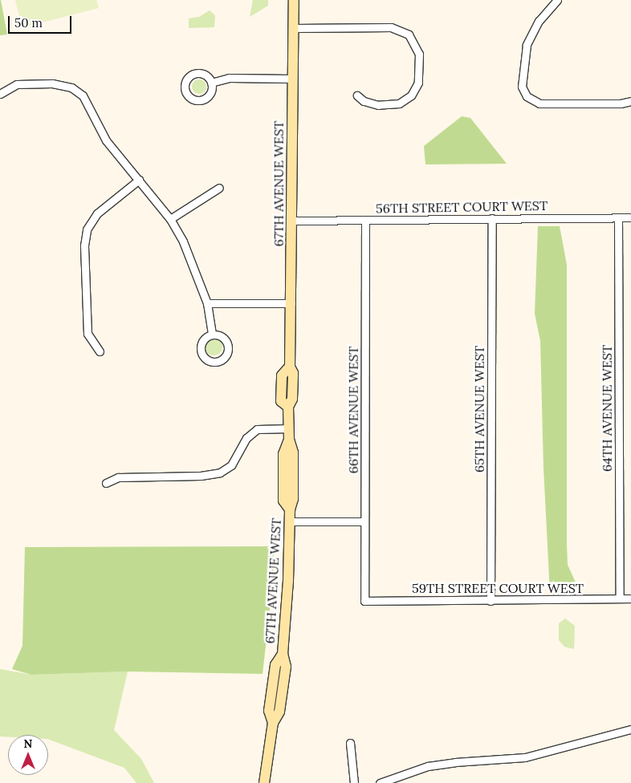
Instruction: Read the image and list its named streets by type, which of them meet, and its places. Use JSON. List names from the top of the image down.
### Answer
{
  "streets": {
    "street": [
      "67TH AVENUE WEST",
      "56TH STREET COURT WEST",
      "64TH AVENUE WEST",
      "65TH AVENUE WEST",
      "66TH AVENUE WEST",
      "59TH STREET COURT WEST"
    ]
  },
  "crossings": [
    ["67TH AVENUE WEST", "56TH STREET COURT WEST"],
    ["56TH STREET COURT WEST", "64TH AVENUE WEST"],
    ["56TH STREET COURT WEST", "65TH AVENUE WEST"],
    ["56TH STREET COURT WEST", "66TH AVENUE WEST"],
    ["64TH AVENUE WEST", "59TH STREET COURT WEST"],
    ["65TH AVENUE WEST", "59TH STREET COURT WEST"],
    ["66TH AVENUE WEST", "59TH STREET COURT WEST"]
  ],
  "scale_bar": "50 m",
  "north": "top"
}
